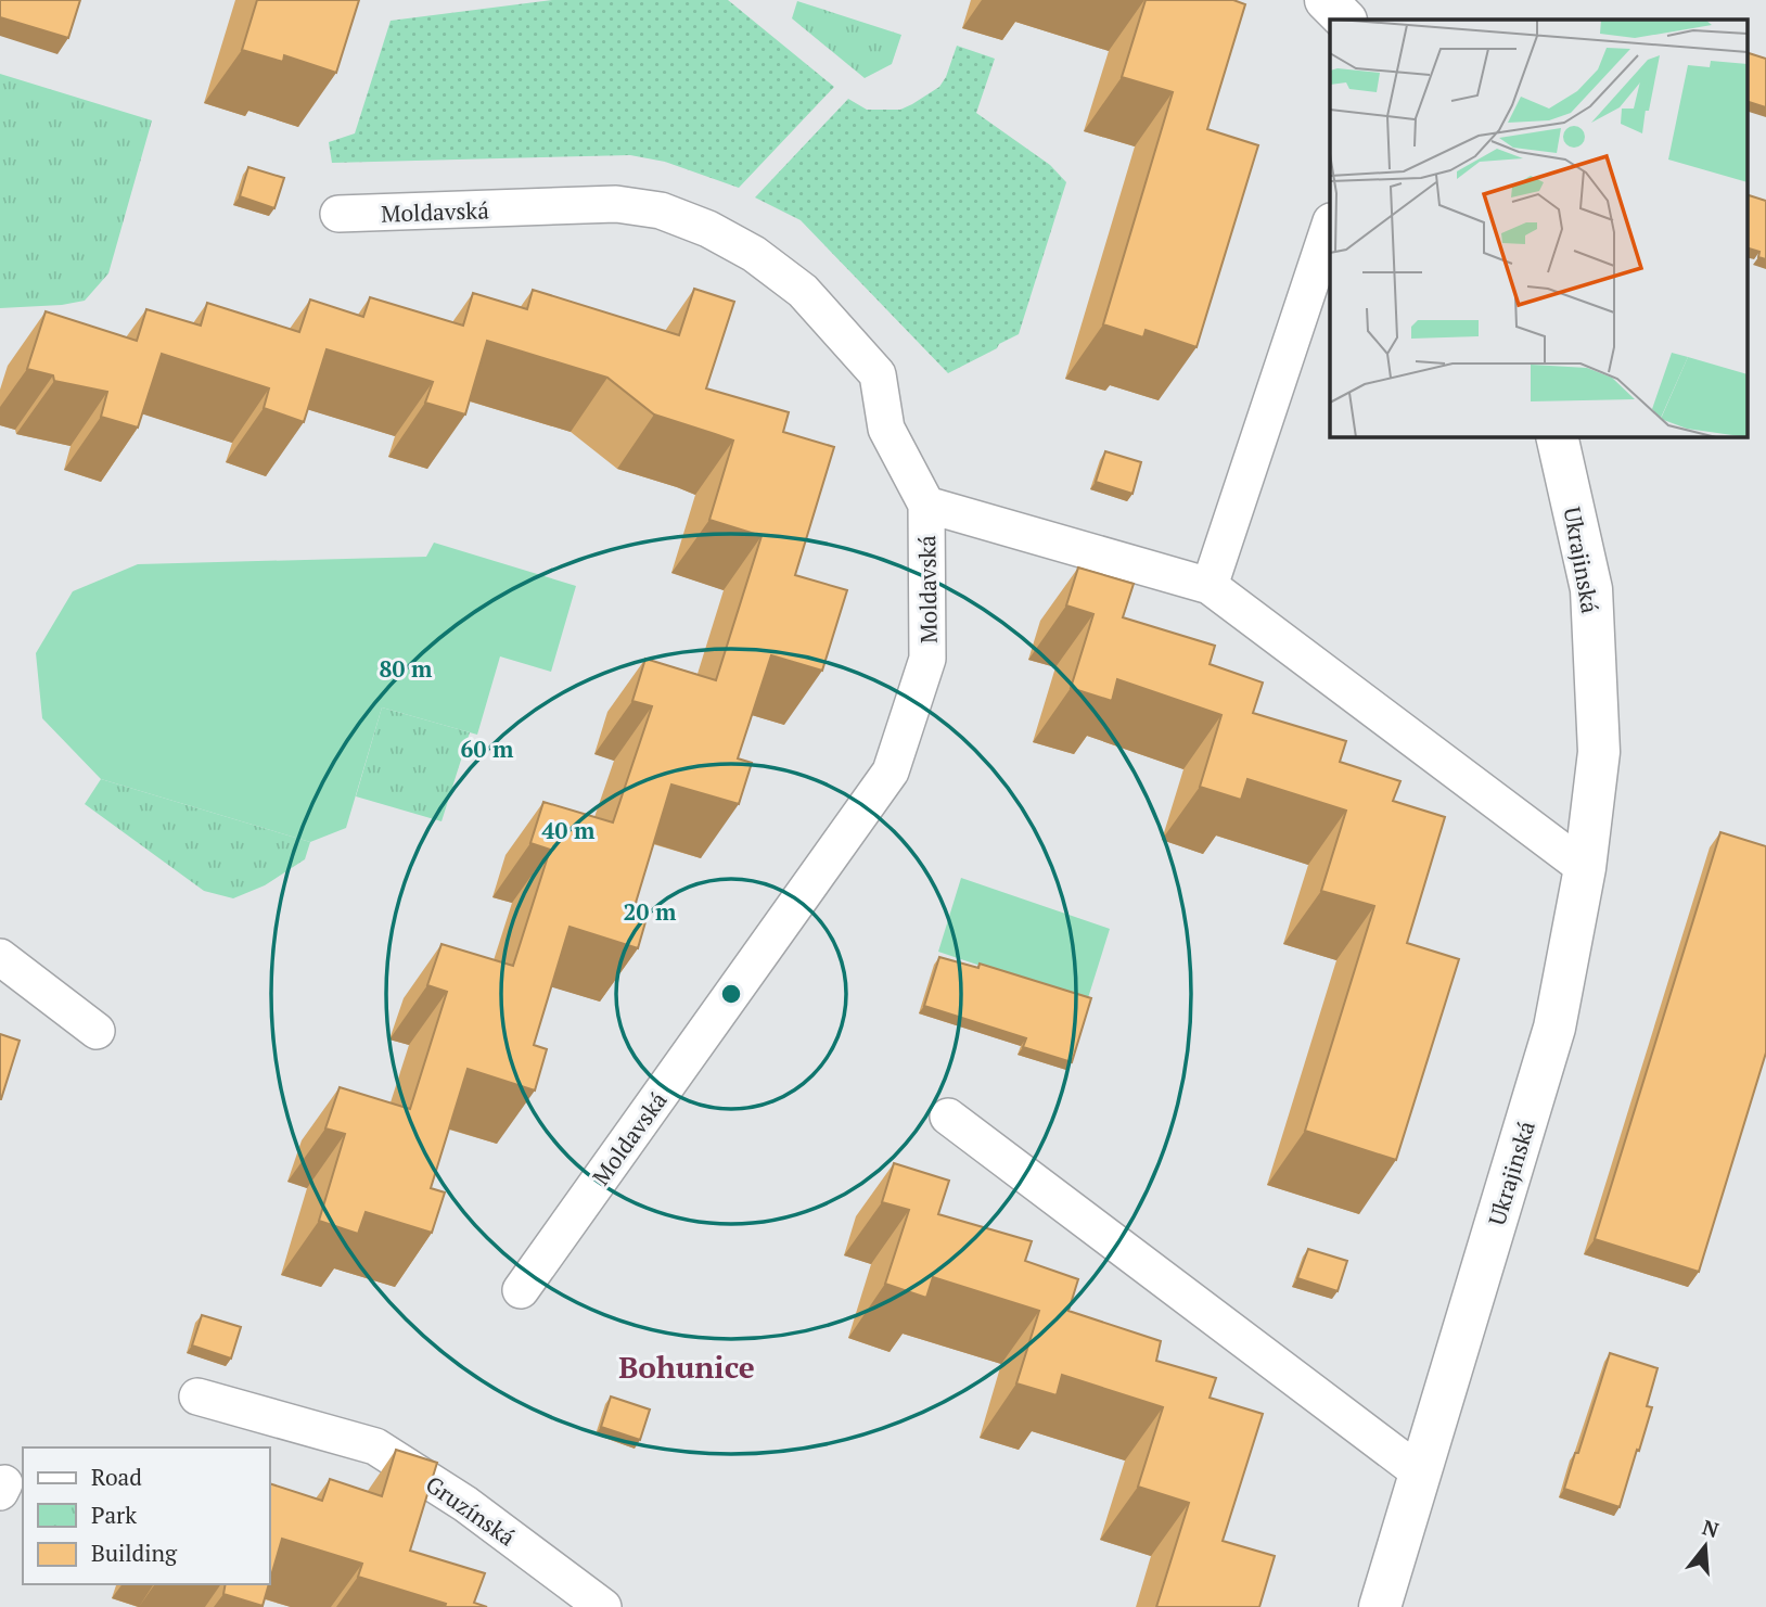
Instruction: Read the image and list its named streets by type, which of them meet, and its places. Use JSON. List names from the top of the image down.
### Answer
{
  "streets": {
    "street": ["Moldavská", "Ukrajinská", "Gruzínská"]
  },
  "districts": ["Bohunice"],
  "legend": ["Road", "Park", "Building"],
  "north": "top",
  "rings": [
    "80 m",
    "60 m",
    "40 m",
    "20 m"
  ]
}
